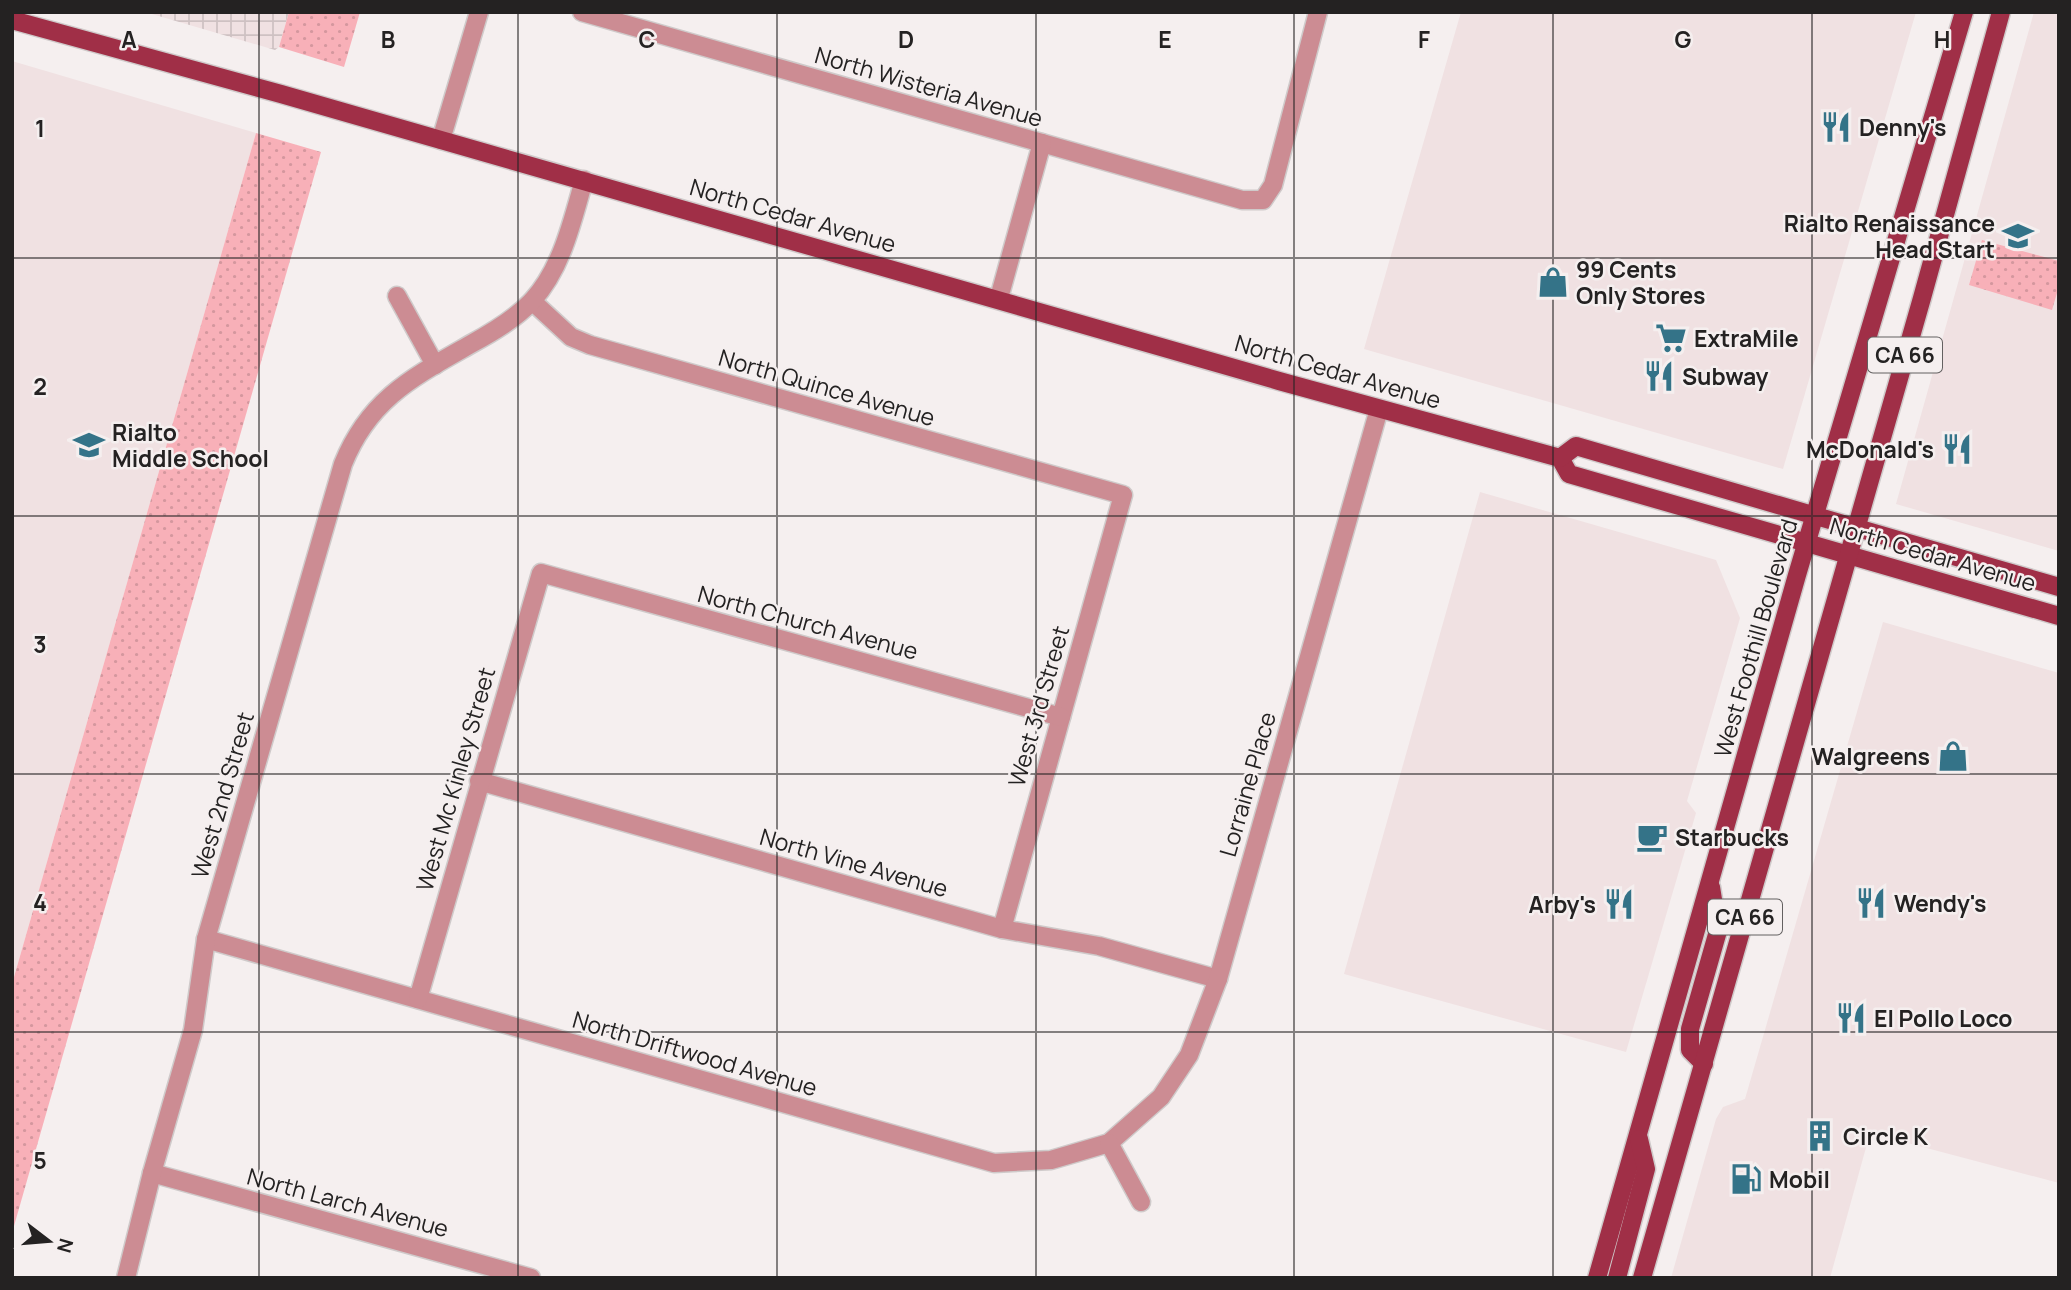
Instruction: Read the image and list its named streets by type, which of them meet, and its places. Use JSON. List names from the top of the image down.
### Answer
{
  "streets": {
    "main road": ["North Cedar Avenue", "CA 66", "West Foothill Boulevard"],
    "street": [
      "North Wisteria Avenue",
      "North Quince Avenue",
      "North Church Avenue",
      "West 3rd Street",
      "West Mc Kinley Street",
      "Lorraine Place",
      "West 2nd Street",
      "North Vine Avenue",
      "North Driftwood Avenue",
      "North Larch Avenue"
    ]
  },
  "crossings": [
    ["North Cedar Avenue", "CA 66"],
    ["North Cedar Avenue", "West Foothill Boulevard"],
    ["North Cedar Avenue", "Lorraine Place"],
    ["North Cedar Avenue", "West 2nd Street"],
    ["North Quince Avenue", "West 3rd Street"],
    ["North Quince Avenue", "West 2nd Street"],
    ["North Church Avenue", "West 3rd Street"],
    ["North Church Avenue", "West Mc Kinley Street"],
    ["West 3rd Street", "North Vine Avenue"],
    ["West Mc Kinley Street", "North Vine Avenue"],
    ["West Mc Kinley Street", "North Driftwood Avenue"],
    ["Lorraine Place", "North Vine Avenue"],
    ["Lorraine Place", "North Driftwood Avenue"],
    ["West 2nd Street", "North Driftwood Avenue"],
    ["West 2nd Street", "North Larch Avenue"]
  ],
  "places": {
    "restaurant": [
      "Denny's",
      "Subway",
      "McDonald's",
      "Wendy's",
      "Arby's",
      "El Pollo Loco"
    ],
    "school or university": ["Rialto Renaissance Head Start", "Rialto Middle School"],
    "shop": ["99 Cents Only Stores", "Walgreens"],
    "supermarket": ["ExtraMile"],
    "cafe": ["Starbucks"],
    "building": ["Circle K"],
    "fuel station": ["Mobil"]
  },
  "north": "right",
  "grid": {
    "columns": [
      "A",
      "B",
      "C",
      "D",
      "E",
      "F",
      "G",
      "H"
    ],
    "rows": [
      "1",
      "2",
      "3",
      "4",
      "5"
    ]
  }
}
